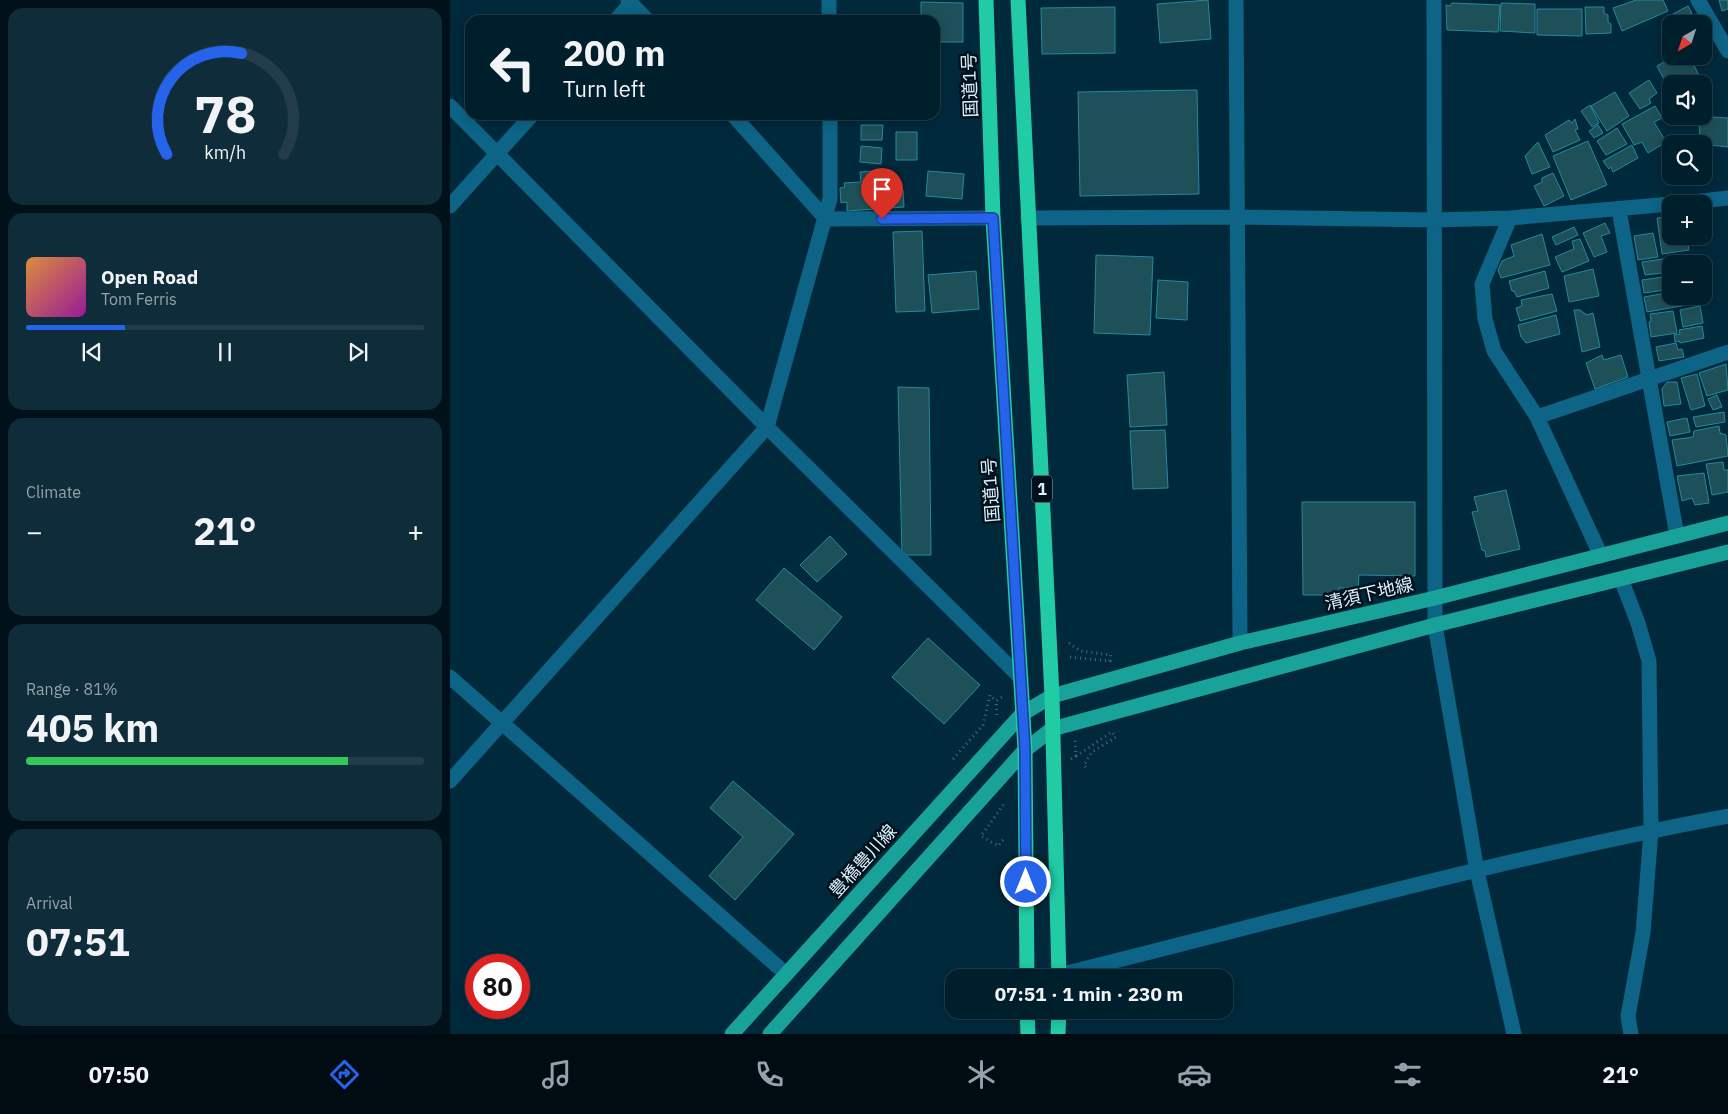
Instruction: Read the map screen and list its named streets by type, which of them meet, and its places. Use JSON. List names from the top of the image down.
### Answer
{
  "streets": {
    "highway": ["国道1号", "1"],
    "main road": ["清須下地線", "豊橋豊川線"]
  },
  "crossings": [
    ["国道1号", "清須下地線"],
    ["国道1号", "豊橋豊川線"],
    ["1", "清須下地線"],
    ["清須下地線", "豊橋豊川線"]
  ],
  "north": "bottom left",
  "page": {
    "map_buttons": ["+", "−"],
    "turn": ["200 m", "Turn left"],
    "song": ["Open Road", "Tom Ferris"],
    "tile": [
      "Climate",
      ["Range · 81%", "405 km"],
      ["Arrival", "07:51"]
    ],
    "heat": ["−", "21°", "+"],
    "limit": "80",
    "trip": "07:51 · 1 min · 230 m",
    "tabs": ["07:50", "21°"],
    "gauge": ["78", "km/h"]
  }
}
